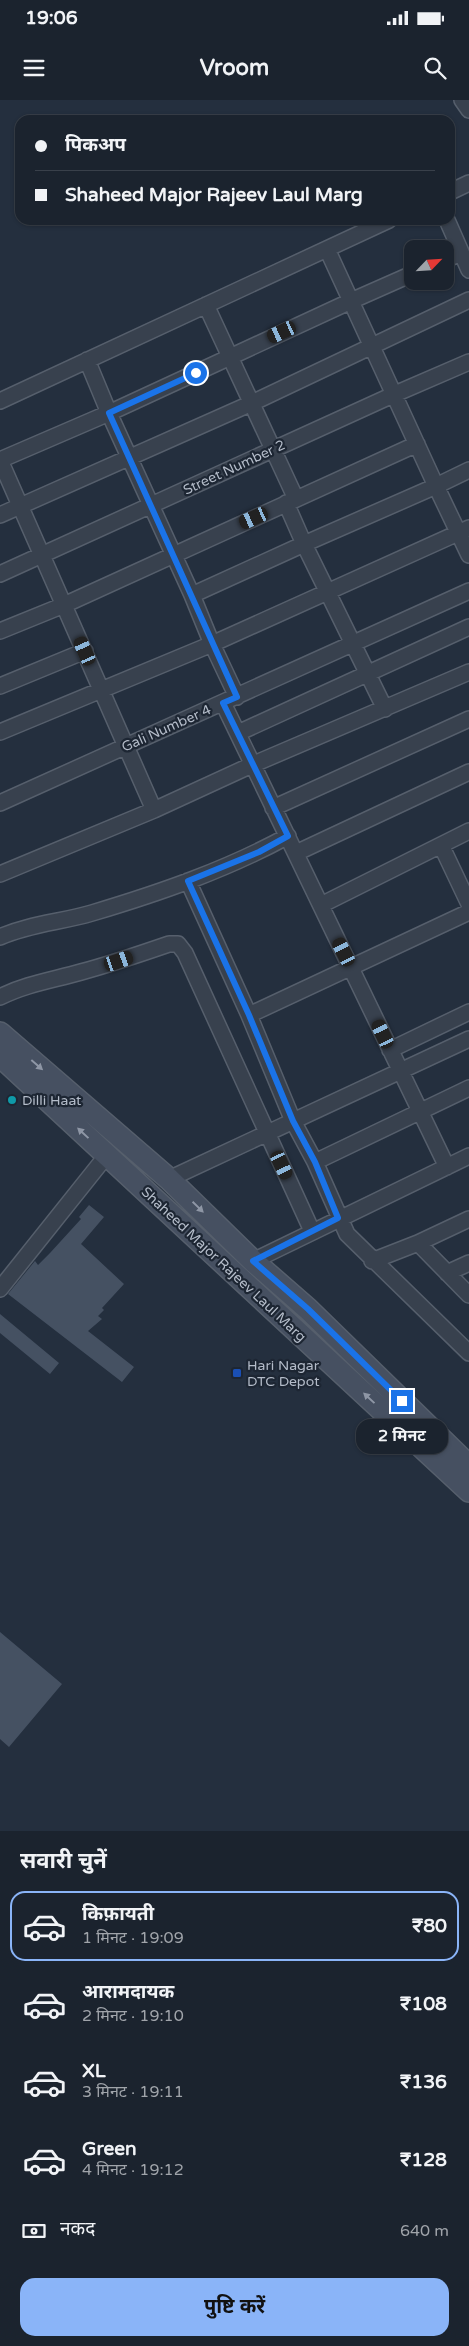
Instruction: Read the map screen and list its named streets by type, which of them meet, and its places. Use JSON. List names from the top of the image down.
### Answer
{
  "streets": {
    "street": ["Street Number 2", "Gali Number 4", "Shaheed Major Rajeev Laul Marg"]
  },
  "places": {
    "other": ["Dilli Haat"],
    "transit": ["Hari Nagar DTC Depot"]
  },
  "north": "top right",
  "page": {
    "status": "19:06",
    "header": "Vroom",
    "banner": ["पिकअप", "Shaheed Major Rajeev Laul Marg"],
    "bubble": "2 मिनट",
    "heading": "सवारी चुनें",
    "list": [
      {
        "name": "किफ़ायती",
        "note": "1 मिनट · 19:09",
        "value": "₹80"
      },
      {
        "name": "आरामदायक",
        "note": "2 मिनट · 19:10",
        "value": "₹108"
      },
      {
        "name": "XL",
        "note": "3 मिनट · 19:11",
        "value": "₹136"
      },
      {
        "name": "Green",
        "note": "4 मिनट · 19:12",
        "value": "₹128"
      }
    ],
    "pay": ["नकद", "640 m"],
    "buttons": "पुष्टि करें"
  }
}
